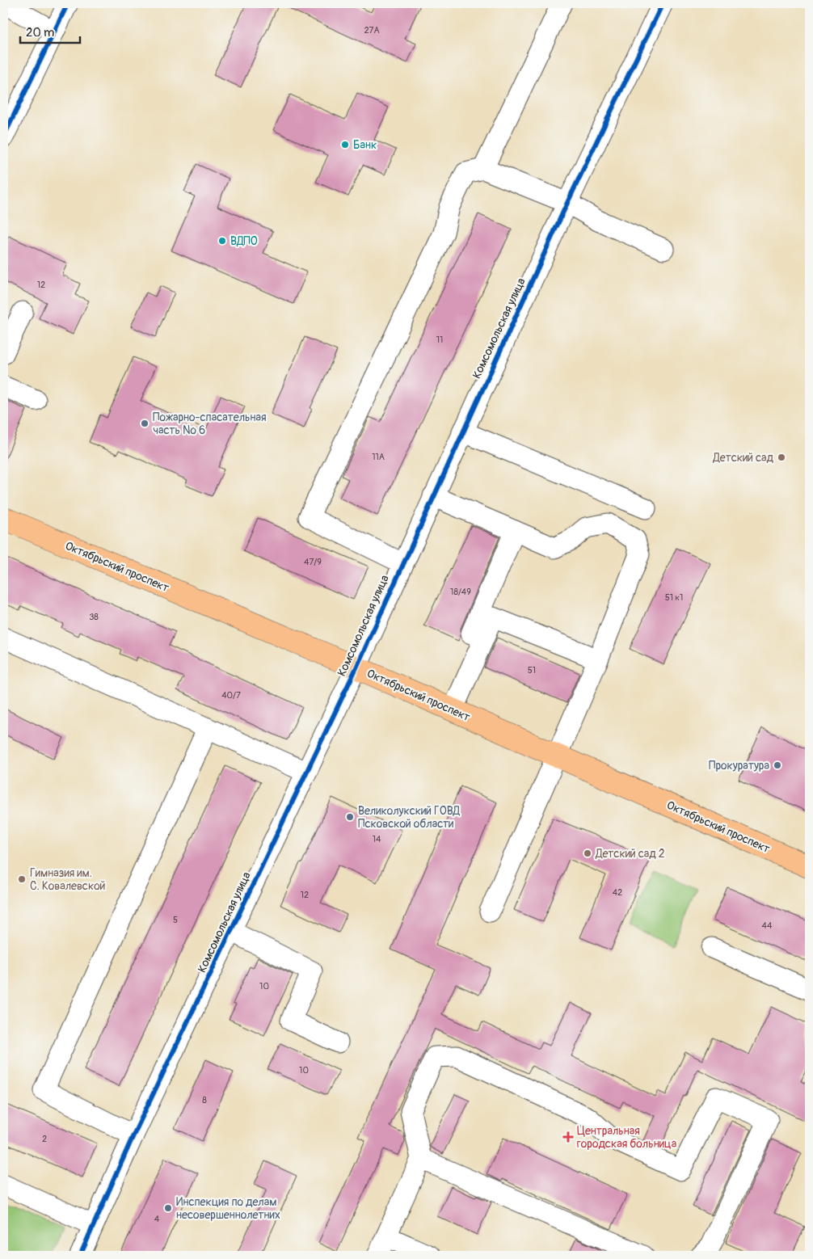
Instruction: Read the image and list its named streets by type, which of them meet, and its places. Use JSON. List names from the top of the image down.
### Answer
{
  "streets": {
    "main road": ["Октябрьский проспект"],
    "street": ["Комсомольская улица"]
  },
  "crossings": [
    ["Комсомольская улица", "Октябрьский проспект"]
  ],
  "places": {
    "other": [
      "Банк",
      "ВДПО",
      "Пожарно-спасательная часть № 6",
      "Детский сад",
      "Прокуратура",
      "Великолукский ГОВД Псковской области",
      "Детский сад 2",
      "Гимназия им. С. Ковалевской",
      "Инспекция по делам несовершеннолетних"
    ],
    "health": ["Центральная городская больница"]
  },
  "house_numbers": [
    "27А",
    "12",
    "11",
    "11А",
    "47/9",
    "18/49",
    "51 к1",
    "38",
    "51",
    "40/7",
    "14",
    "42",
    "12",
    "5",
    "44",
    "10",
    "10",
    "8",
    "2",
    "4"
  ],
  "scale_bar": "20 m"
}
